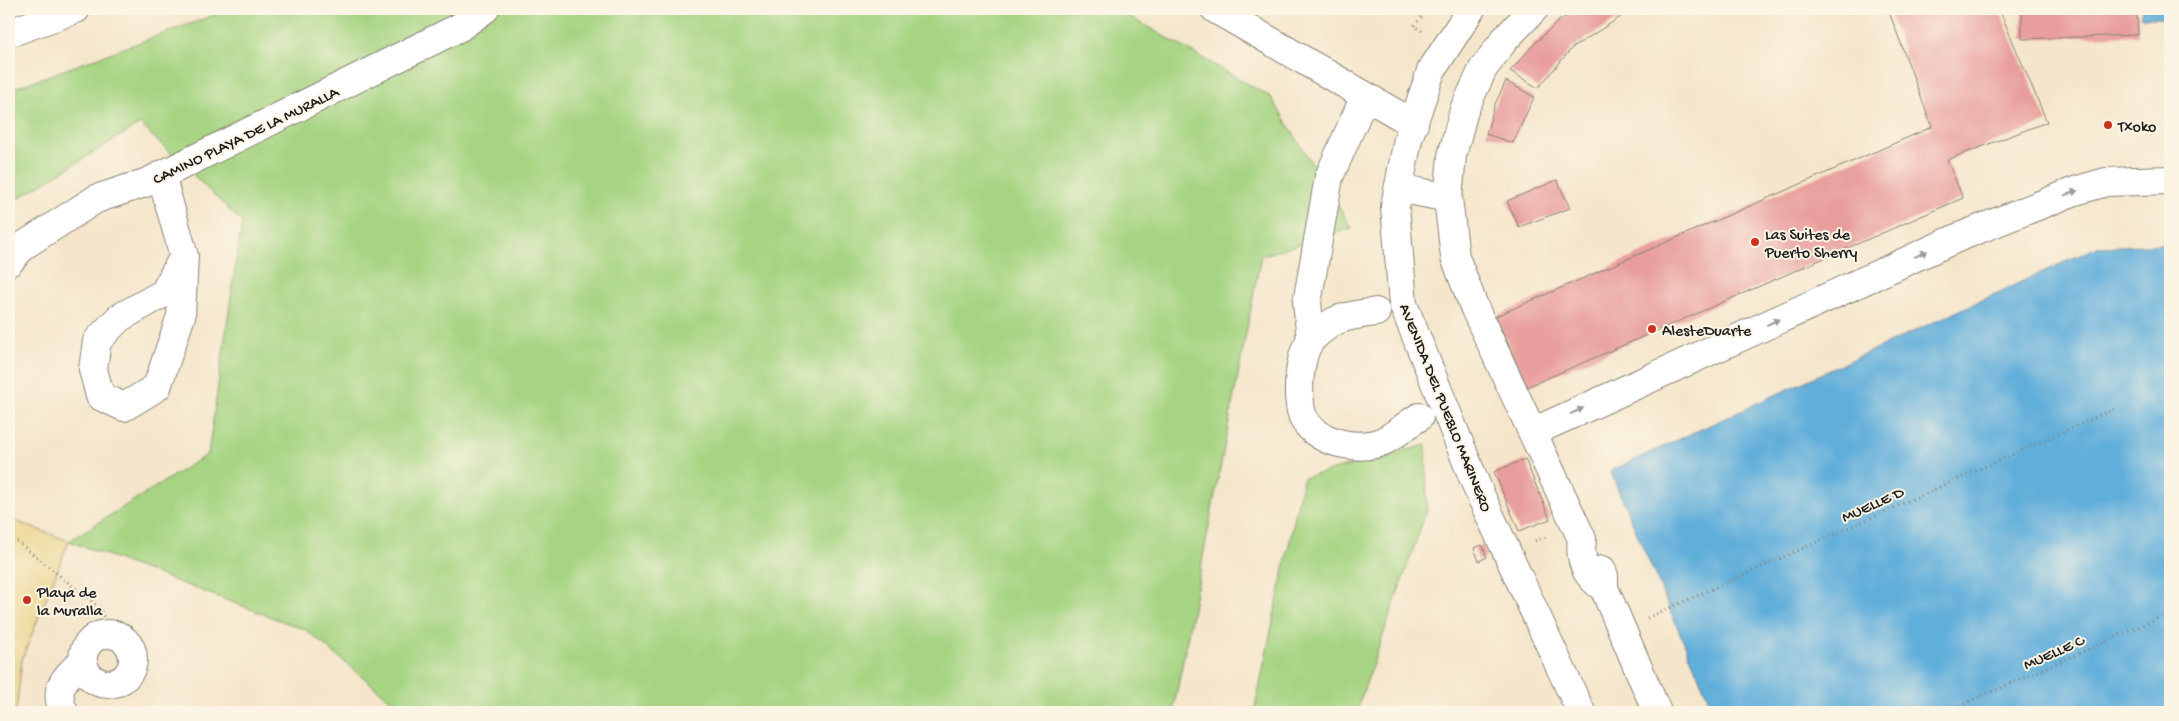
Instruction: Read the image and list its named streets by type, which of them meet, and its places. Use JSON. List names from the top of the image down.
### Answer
{
  "streets": {
    "street": ["CAMINO PLAYA DE LA MURALLA", "AVENIDA DEL PUEBLO MARINERO"],
    "path": ["MUELLE D", "MUELLE C"]
  },
  "places": [
    "Txoko",
    "Las Suites de Puerto Sherry",
    "AlesteDuarte",
    "Playa de la Muralla"
  ]
}
